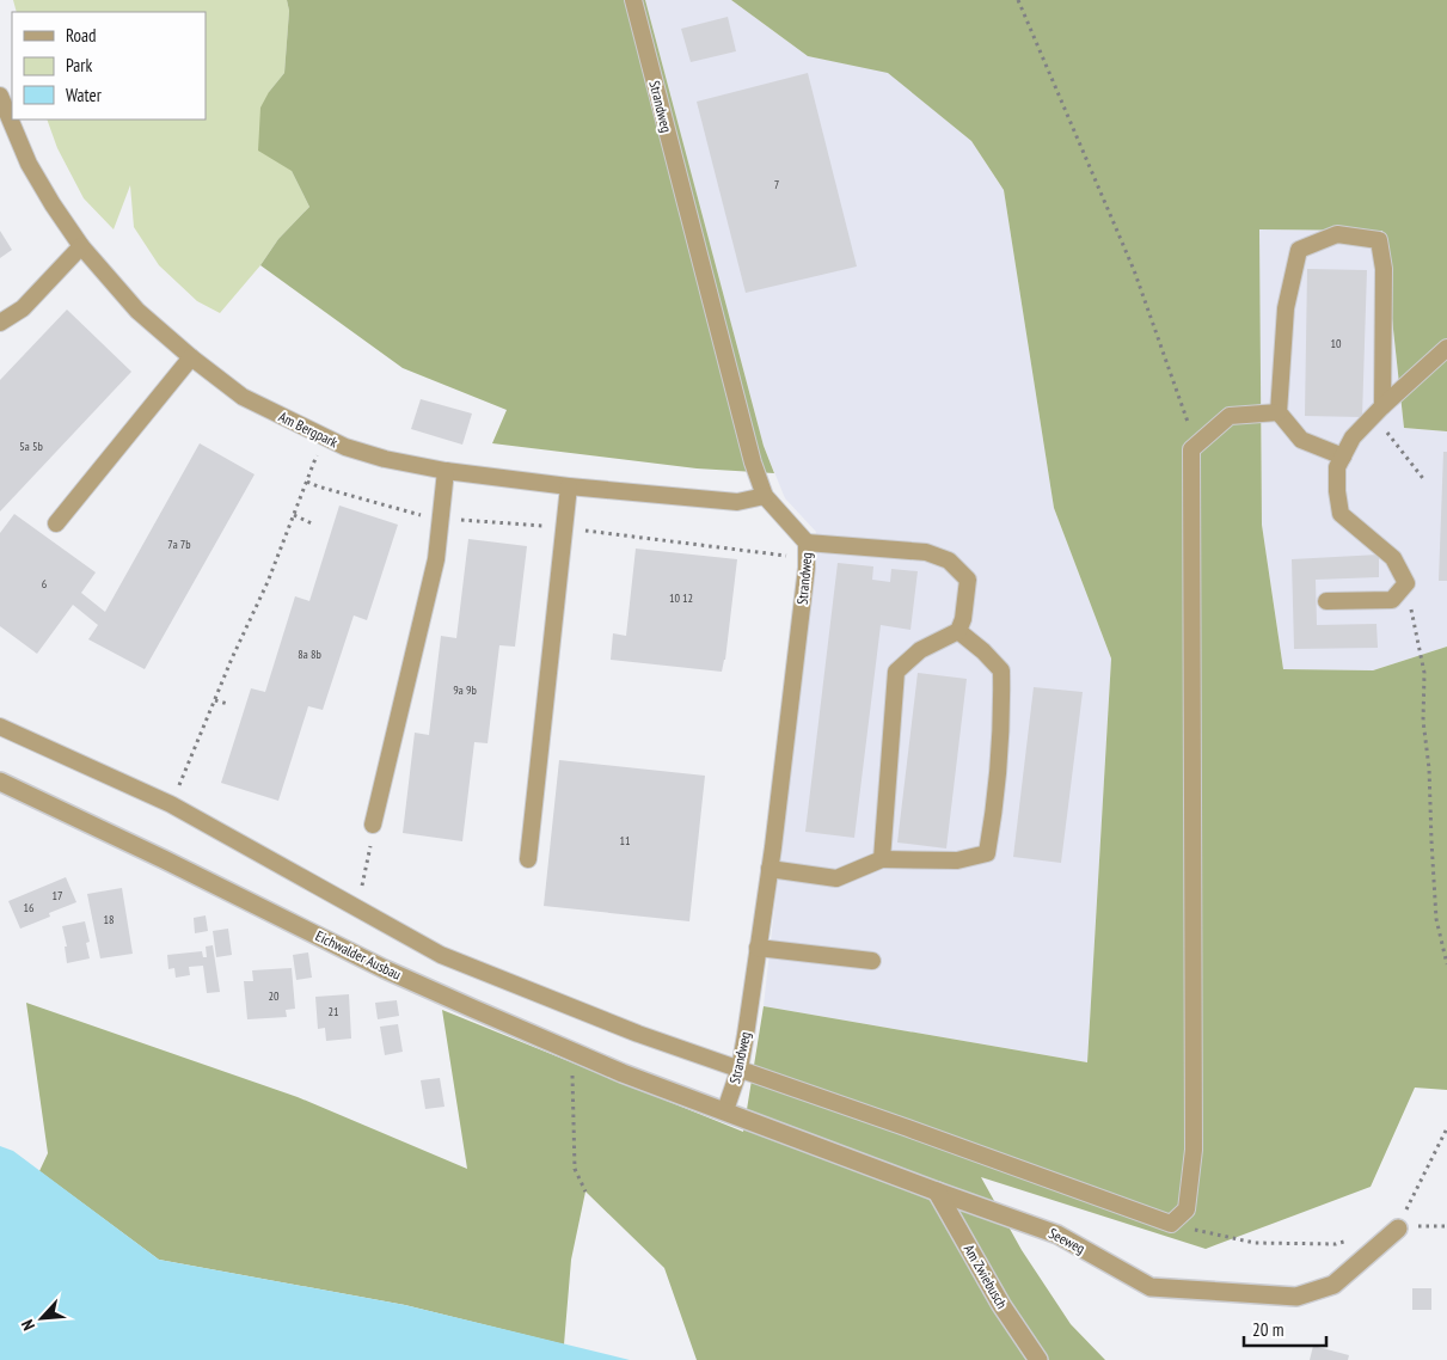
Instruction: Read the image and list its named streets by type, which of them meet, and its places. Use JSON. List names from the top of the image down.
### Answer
{
  "streets": {
    "street": ["Eichwalder Ausbau", "Seeweg", "Am Zwiebusch"],
    "lane": ["Strandweg", "Am Bergpark"]
  },
  "crossings": [
    ["Strandweg", "Am Bergpark"],
    ["Strandweg", "Eichwalder Ausbau"],
    ["Strandweg", "Seeweg"],
    ["Eichwalder Ausbau", "Seeweg"],
    ["Seeweg", "Am Zwiebusch"]
  ],
  "house_numbers": [
    "7",
    "10",
    "5a 5b",
    "7a 7b",
    "6",
    "10 12",
    "8a 8b",
    "9a 9b",
    "11",
    "17",
    "16",
    "18",
    "20",
    "21"
  ],
  "legend": ["Road", "Park", "Water"],
  "scale_bar": "20 m",
  "north": "bottom left"
}
